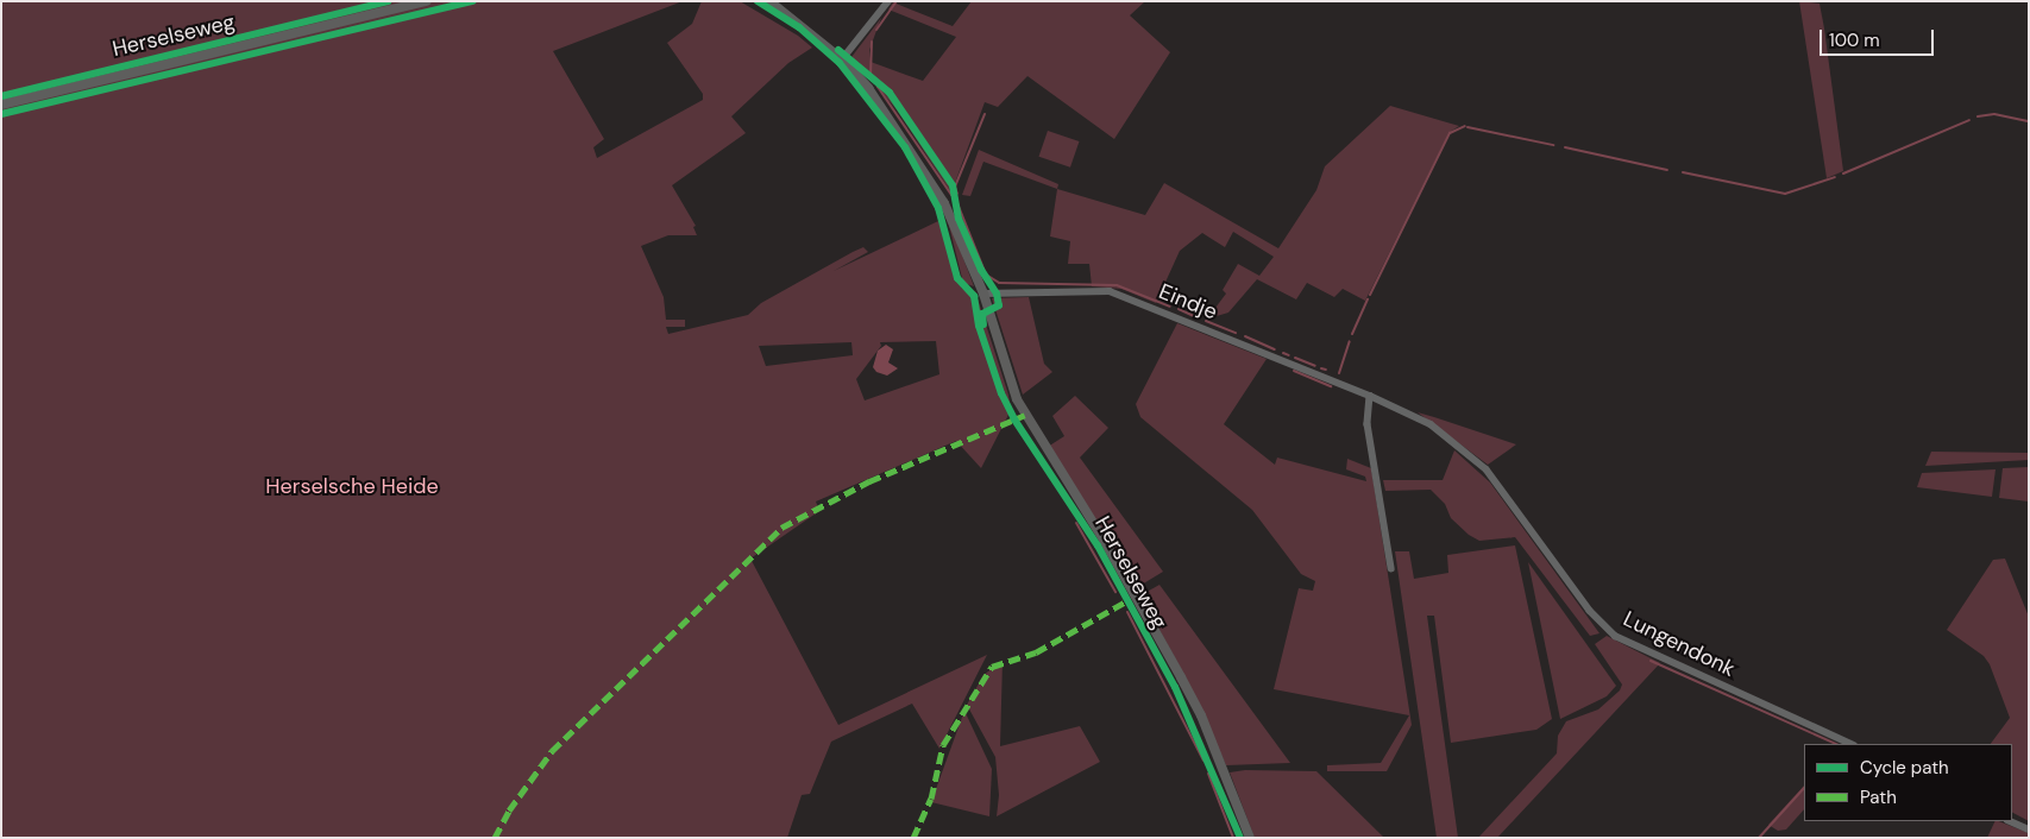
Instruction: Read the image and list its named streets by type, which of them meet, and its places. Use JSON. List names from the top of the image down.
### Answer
{
  "streets": {
    "street": ["Herselseweg", "Eindje", "Lungendonk"]
  },
  "crossings": [
    ["Herselseweg", "Eindje"],
    ["Eindje", "Lungendonk"]
  ],
  "parks": ["Herselsche Heide"],
  "legend": ["Cycle path", "Path"],
  "scale_bar": "100 m"
}
